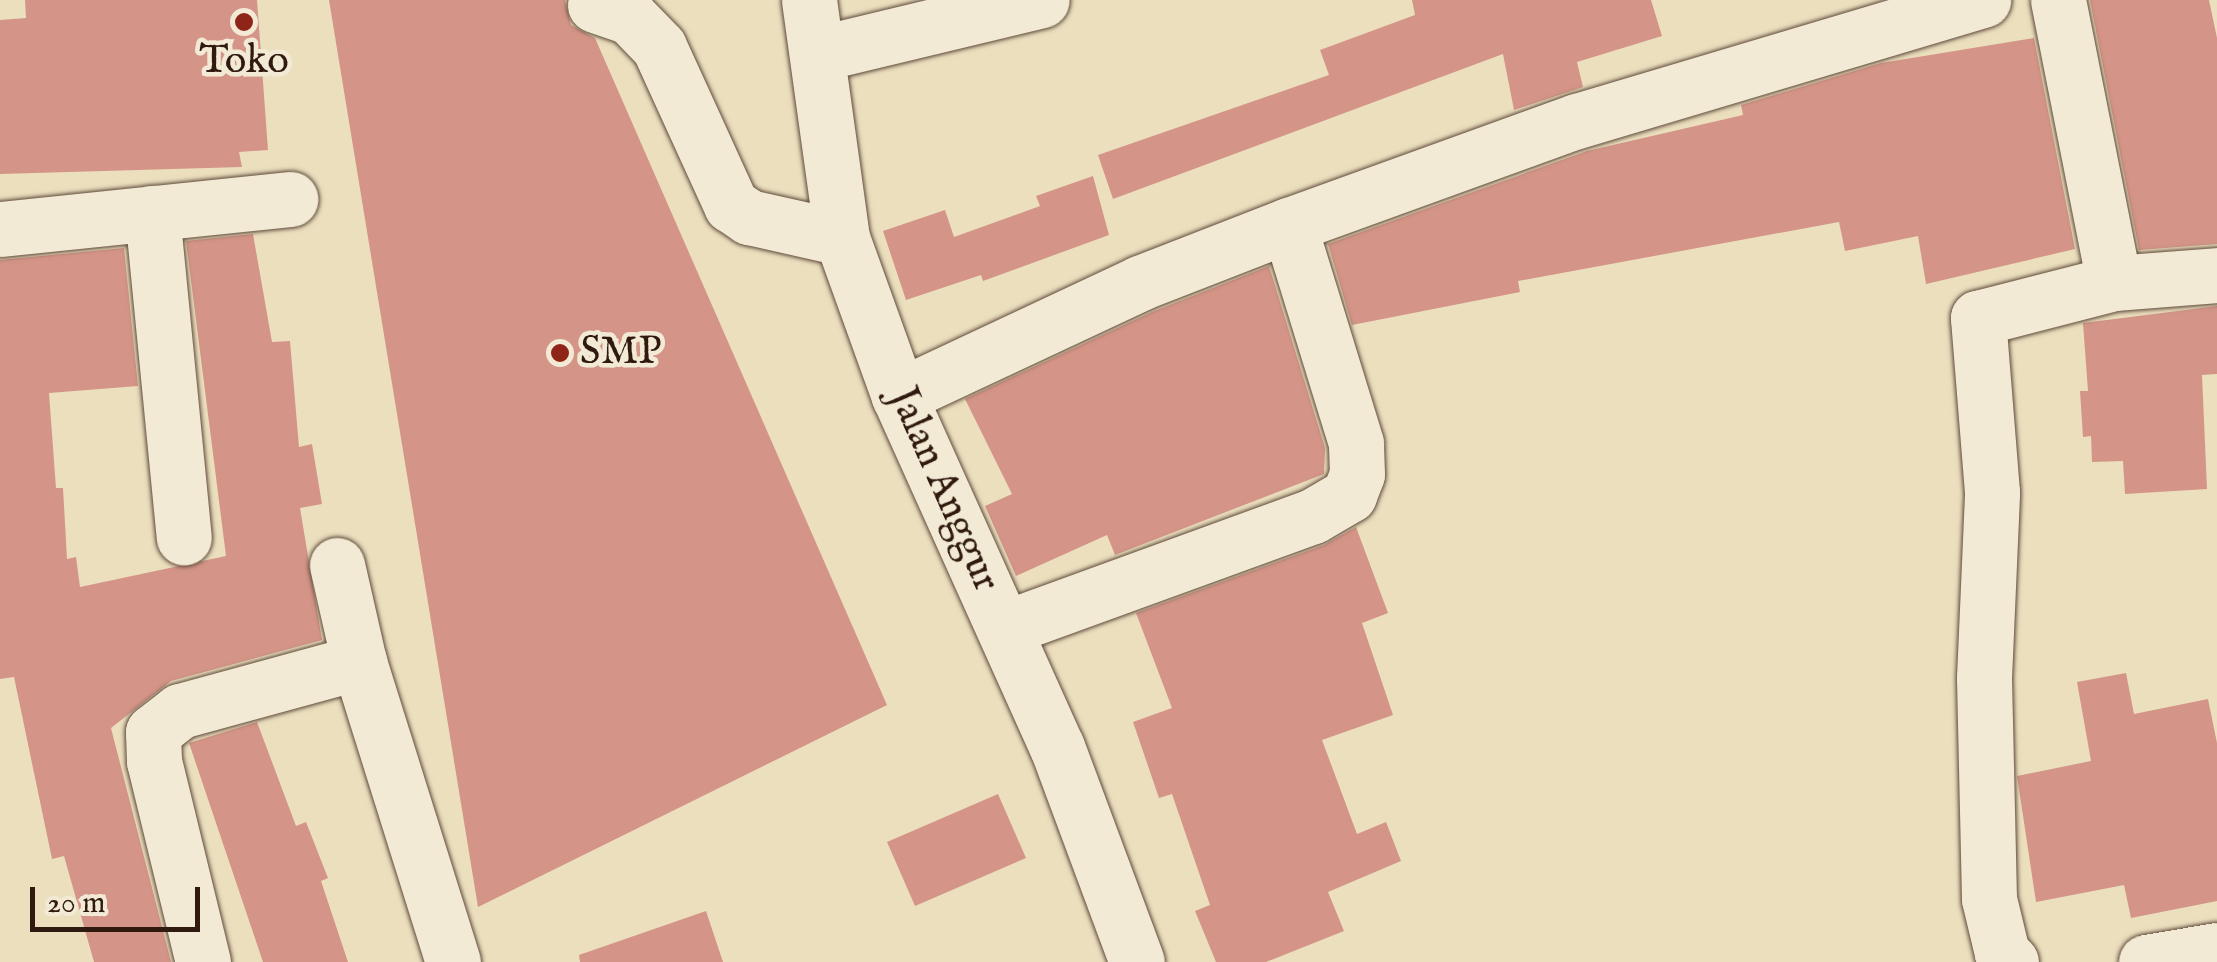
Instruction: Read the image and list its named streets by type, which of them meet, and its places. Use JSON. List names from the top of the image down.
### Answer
{
  "streets": {
    "street": ["Jalan Anggur"]
  },
  "places": ["Toko", "SMP"],
  "scale_bar": "20 m"
}
